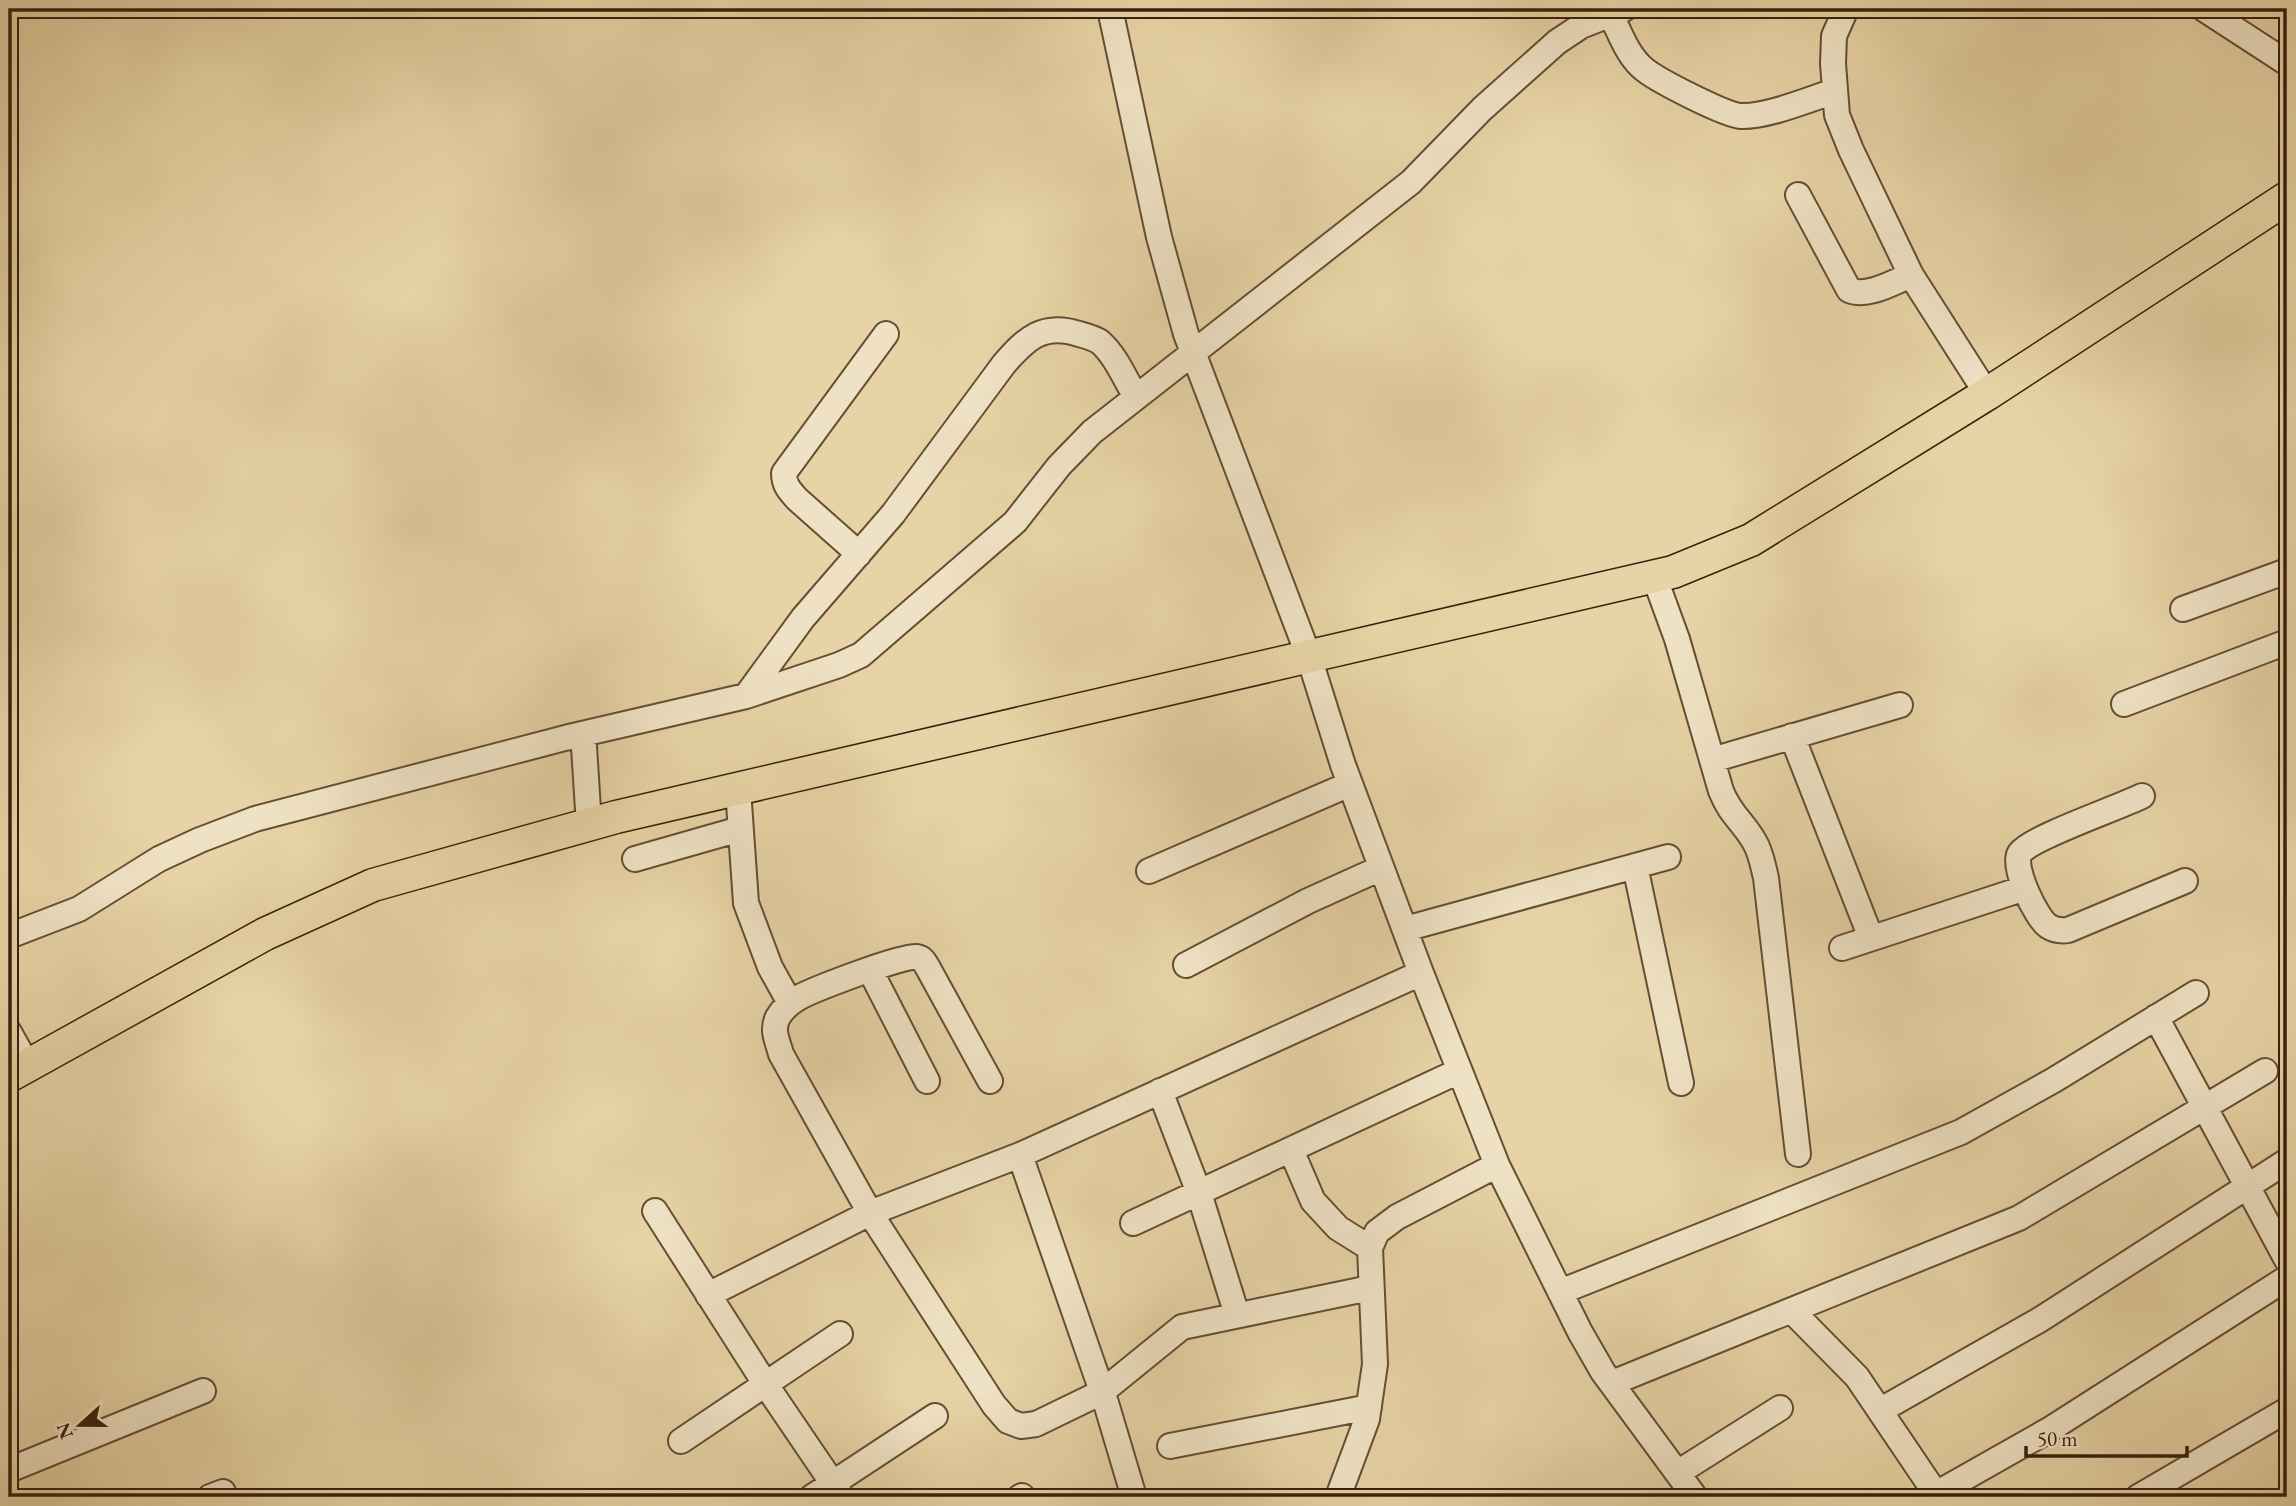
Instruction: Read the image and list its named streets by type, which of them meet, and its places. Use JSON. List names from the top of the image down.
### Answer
{
  "scale_bar": "50 m",
  "north": "left"
}
